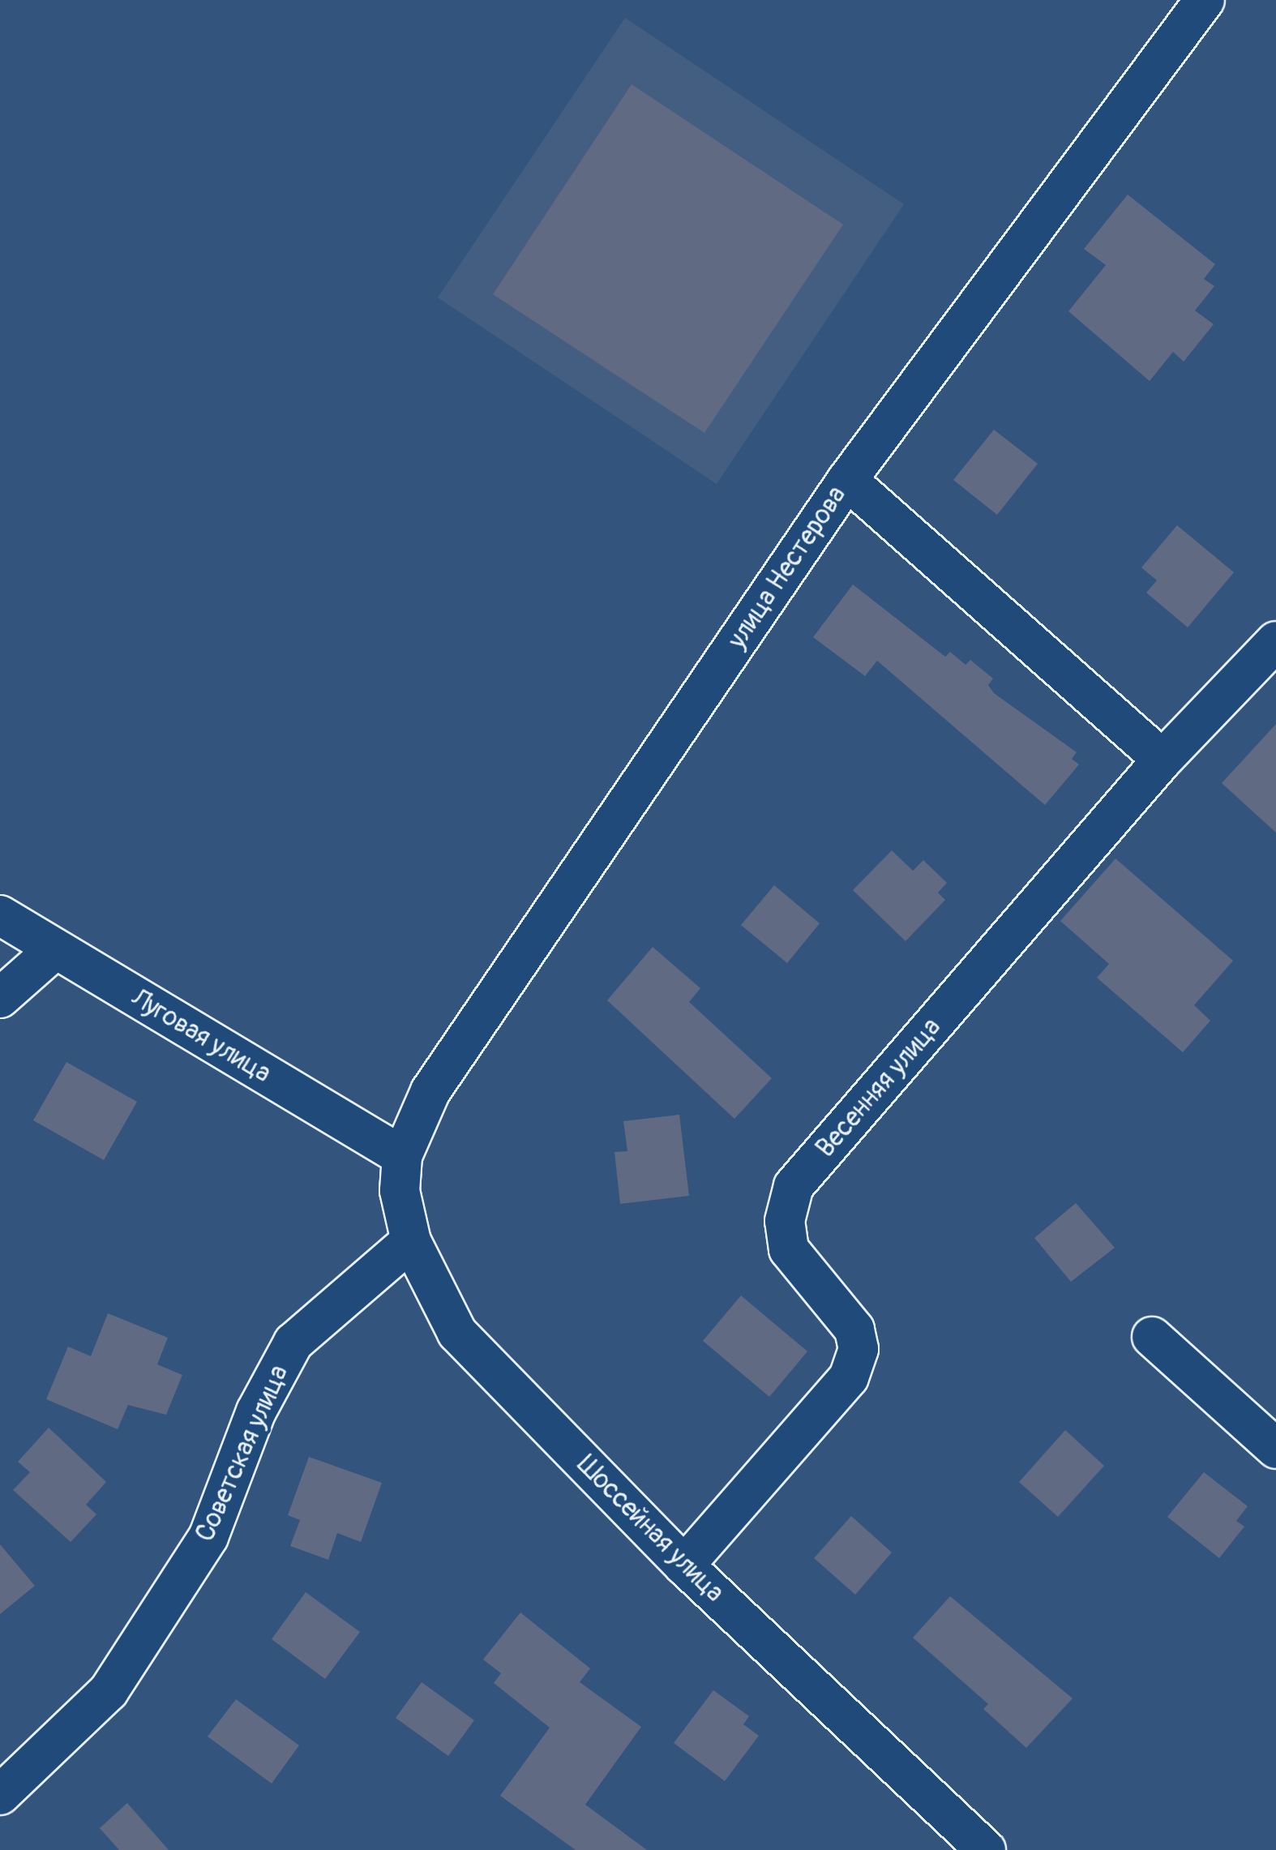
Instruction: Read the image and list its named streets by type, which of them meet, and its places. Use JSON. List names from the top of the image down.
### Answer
{
  "streets": {
    "street": [
      "улица Нестерова",
      "Луговая улица",
      "Весенняя улица",
      "Советская улица",
      "Шоссейная улица"
    ]
  },
  "crossings": [
    ["улица Нестерова", "Луговая улица"],
    ["улица Нестерова", "Шоссейная улица"],
    ["Луговая улица", "Шоссейная улица"],
    ["Весенняя улица", "Шоссейная улица"],
    ["Советская улица", "Шоссейная улица"]
  ]
}
